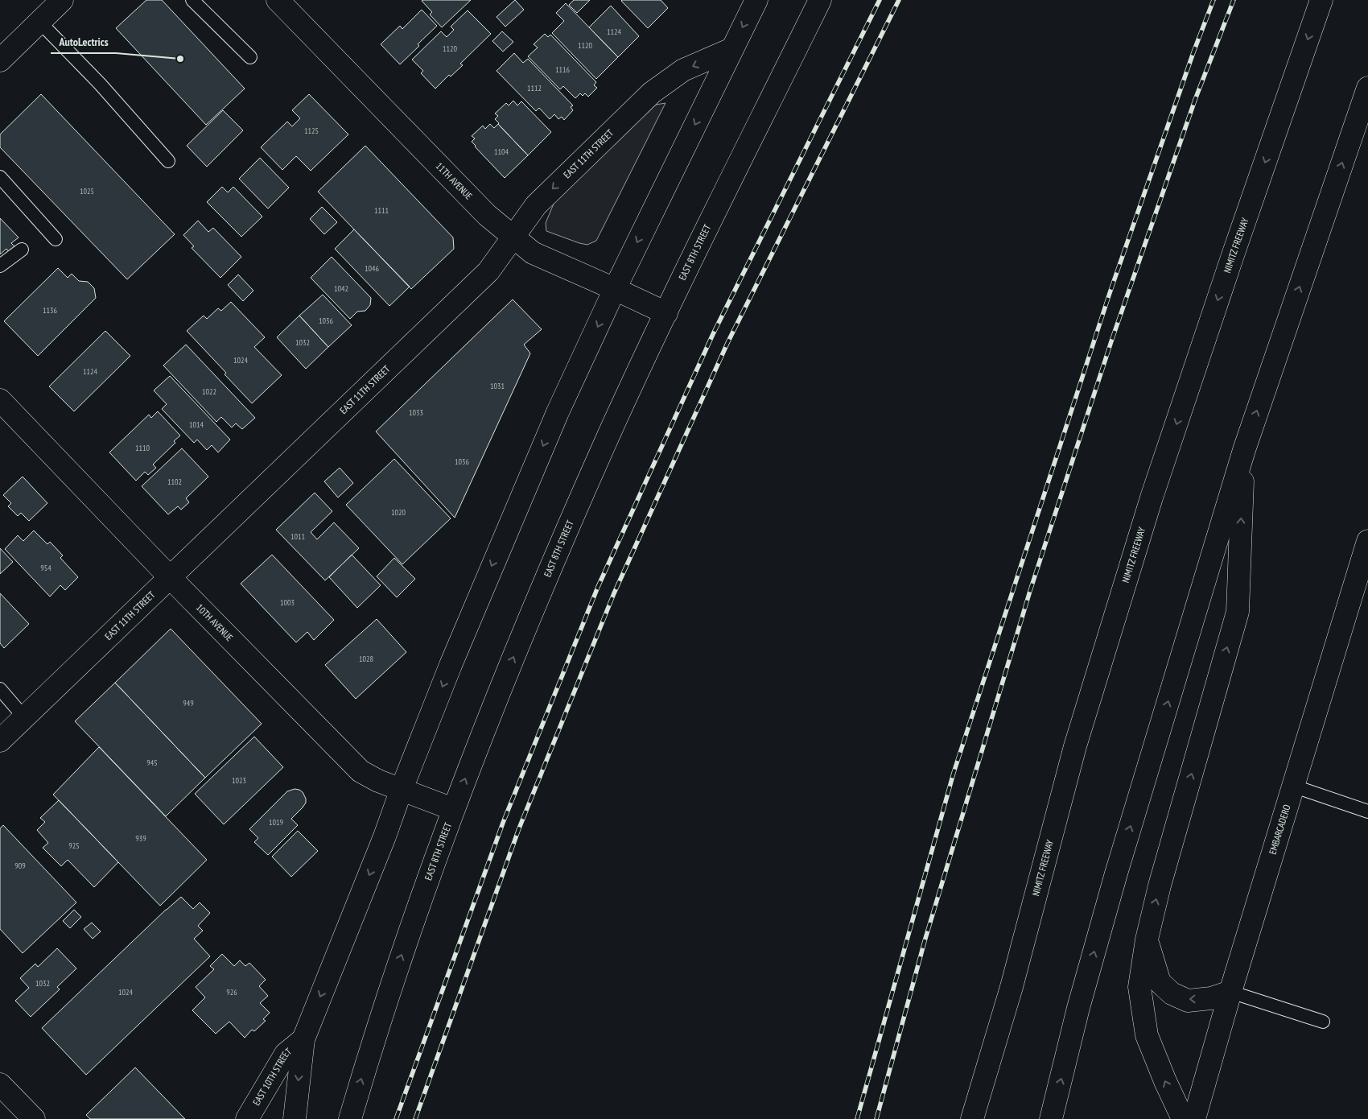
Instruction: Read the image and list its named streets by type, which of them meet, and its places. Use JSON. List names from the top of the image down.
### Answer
{
  "streets": {
    "main road": [
      "EAST 11TH STREET",
      "11TH AVENUE",
      "NIMITZ FREEWAY",
      "EAST 8TH STREET",
      "10TH AVENUE",
      "EMBARCADERO",
      "EAST 10TH STREET"
    ]
  },
  "crossings": [
    ["EAST 11TH STREET", "11TH AVENUE"],
    ["EAST 11TH STREET", "10TH AVENUE"],
    ["11TH AVENUE", "EAST 8TH STREET"],
    ["EAST 8TH STREET", "10TH AVENUE"]
  ],
  "places": ["AutoLectrics"],
  "house_numbers": [
    "1124",
    "1120",
    "1120",
    "1116",
    "1112",
    "1125",
    "1104",
    "1025",
    "1111",
    "1046",
    "1042",
    "1136",
    "1036",
    "1032",
    "1024",
    "1124",
    "1031",
    "1022",
    "1033",
    "1014",
    "1110",
    "1036",
    "1102",
    "1020",
    "1011",
    "954",
    "1003",
    "1028",
    "949",
    "945",
    "1023",
    "1019",
    "939",
    "925",
    "909",
    "1032",
    "1024",
    "926"
  ]
}
